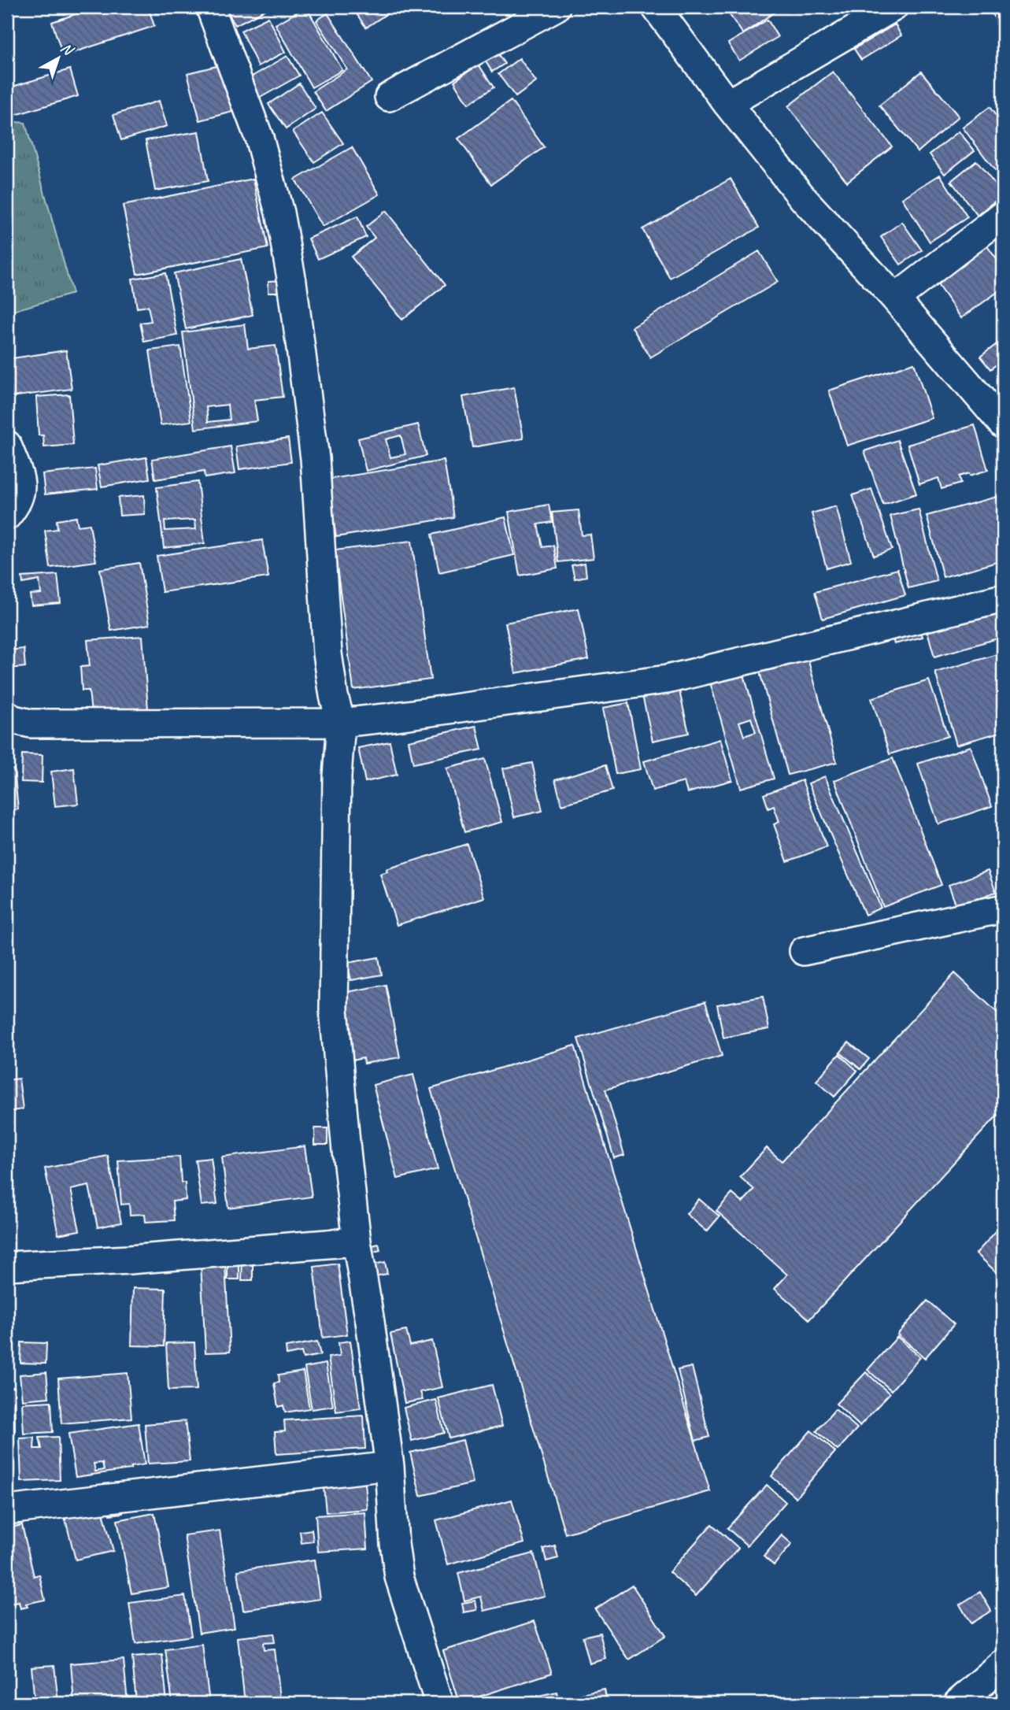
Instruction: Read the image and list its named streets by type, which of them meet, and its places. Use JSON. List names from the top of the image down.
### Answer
{
  "north": "top right"
}
